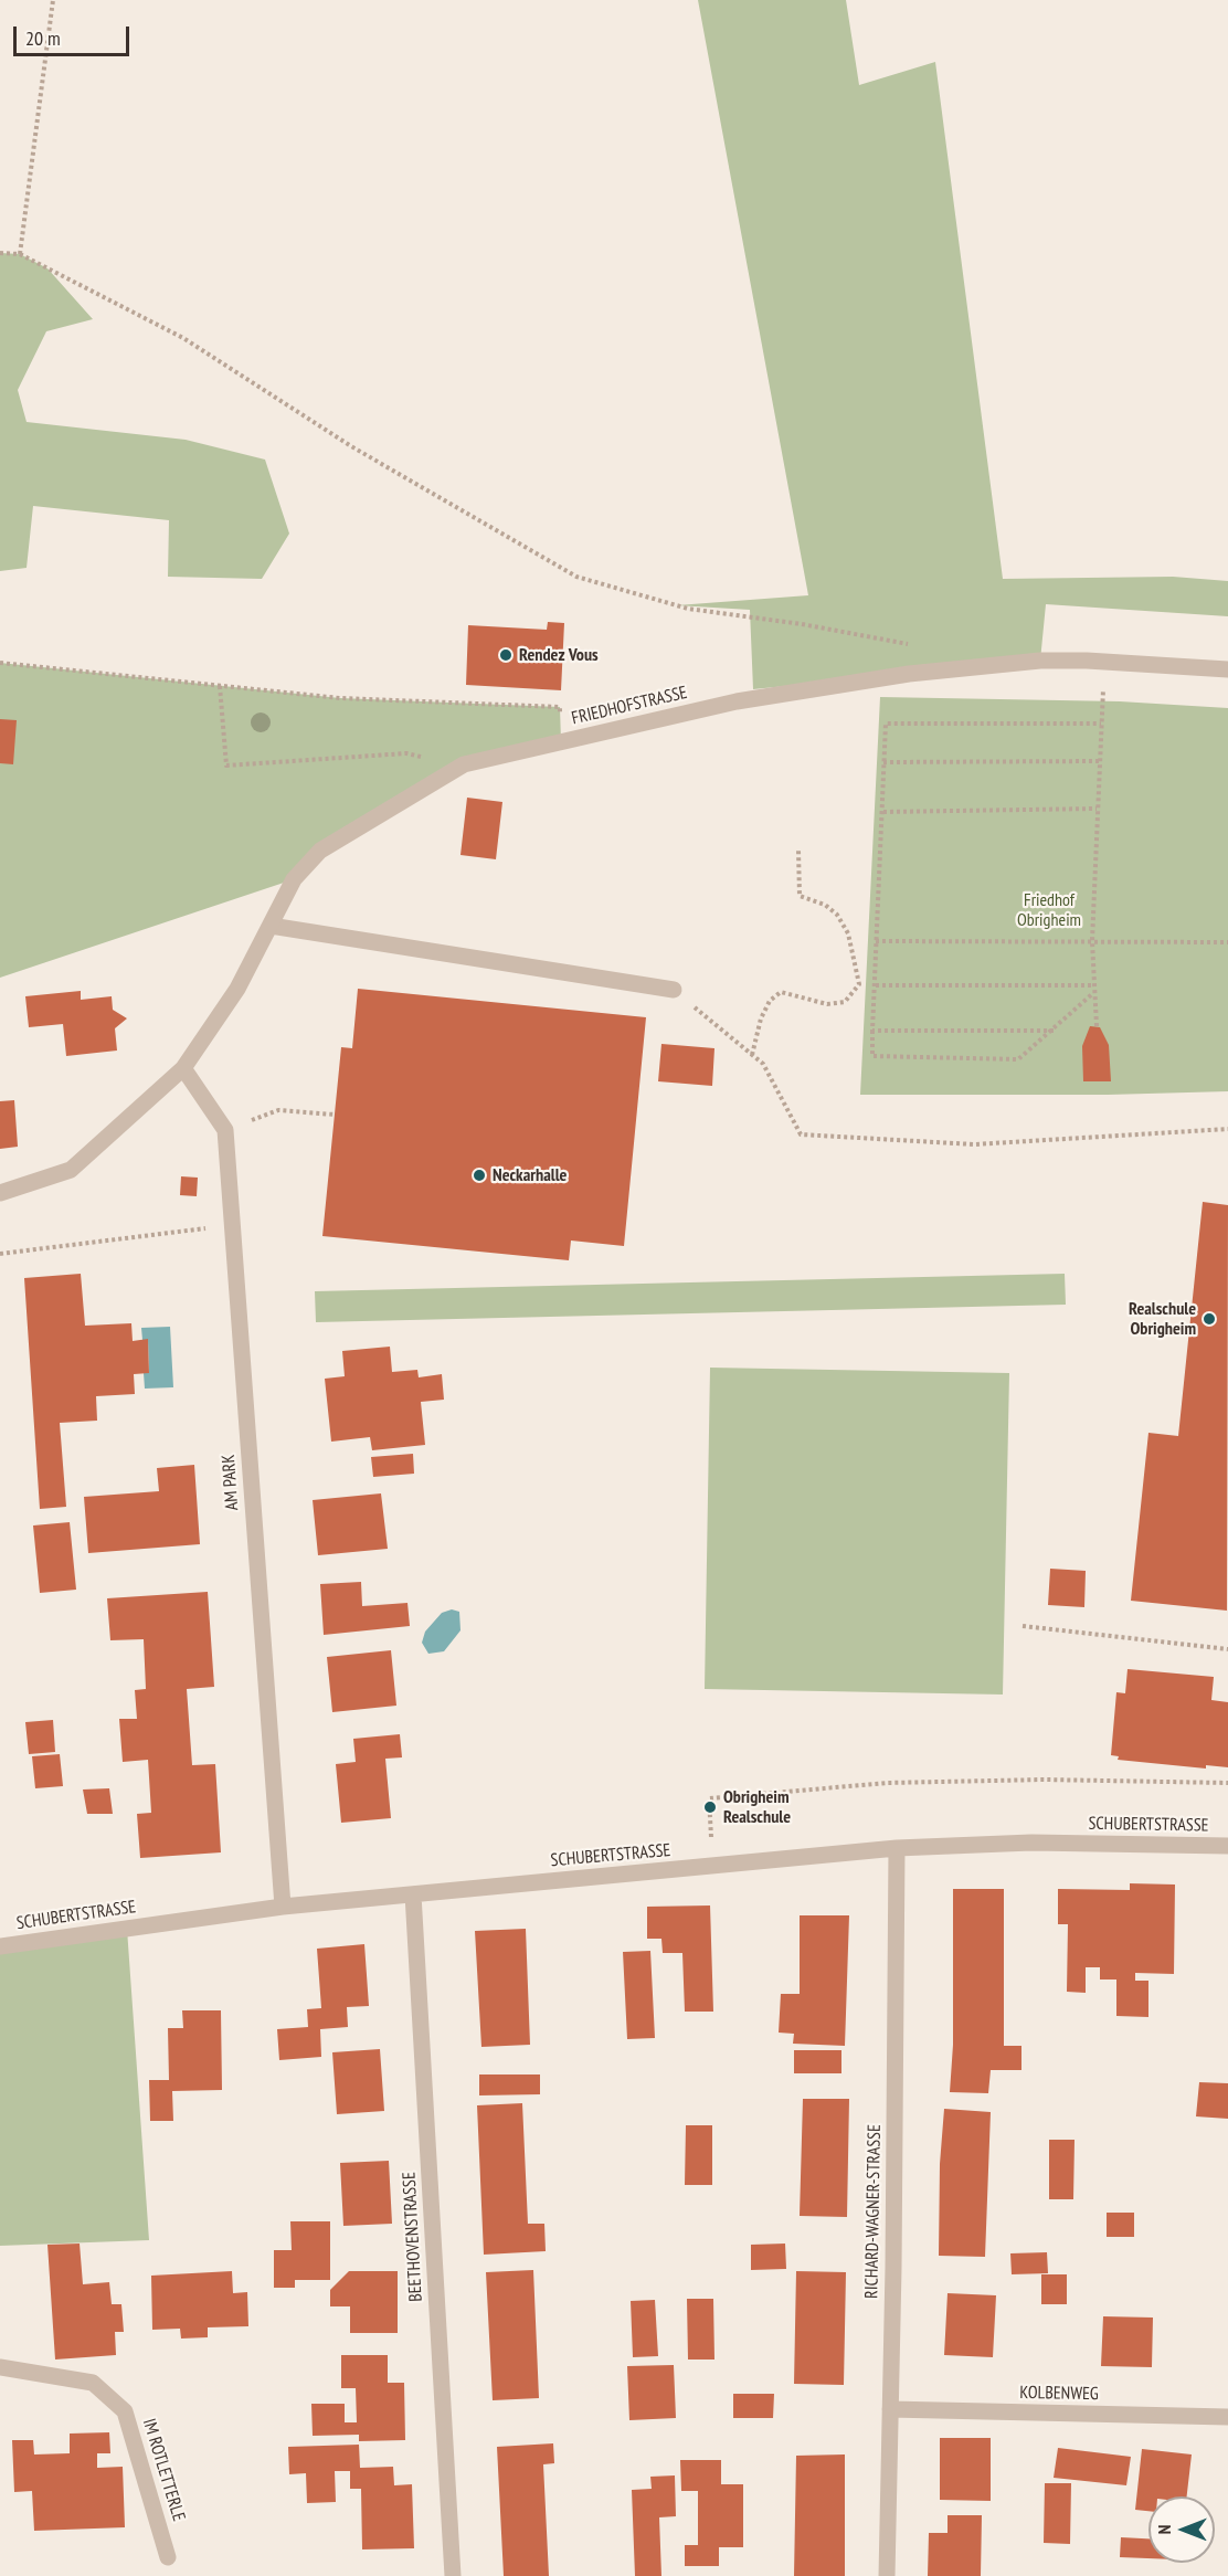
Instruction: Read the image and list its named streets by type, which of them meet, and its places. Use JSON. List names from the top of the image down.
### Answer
{
  "streets": {
    "street": [
      "FRIEDHOFSTRASSE",
      "AM PARK",
      "SCHUBERTSTRASSE",
      "RICHARD-WAGNER-STRASSE",
      "BEETHOVENSTRASSE",
      "KOLBENWEG",
      "IM ROTLETTERLE"
    ]
  },
  "crossings": [
    ["AM PARK", "SCHUBERTSTRASSE"],
    ["SCHUBERTSTRASSE", "RICHARD-WAGNER-STRASSE"],
    ["SCHUBERTSTRASSE", "BEETHOVENSTRASSE"],
    ["RICHARD-WAGNER-STRASSE", "KOLBENWEG"]
  ],
  "parks": ["Friedhof Obrigheim"],
  "places": [
    "Rendez Vous",
    "Neckarhalle",
    "Realschule Obrigheim",
    "Obrigheim Realschule"
  ],
  "scale_bar": "20 m",
  "north": "left"
}
